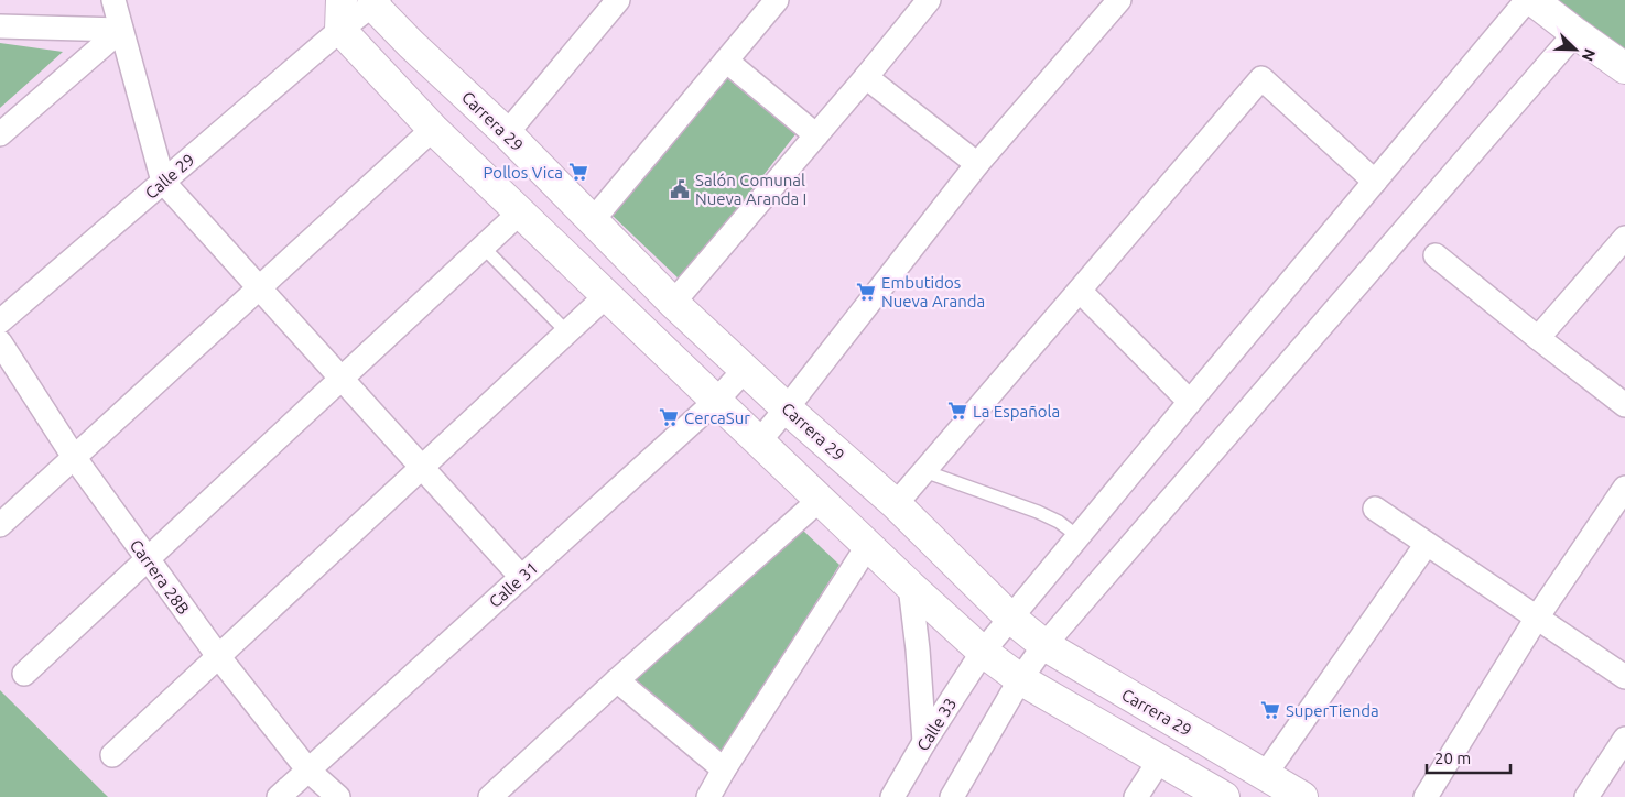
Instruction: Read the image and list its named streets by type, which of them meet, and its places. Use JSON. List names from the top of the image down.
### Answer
{
  "streets": {
    "street": [
      "Carrera 29",
      "Calle 29",
      "Carrera 28B",
      "Calle 31",
      "Calle 33"
    ]
  },
  "crossings": [
    ["Carrera 29", "Calle 29"],
    ["Carrera 29", "Calle 31"],
    ["Carrera 29", "Calle 33"],
    ["Carrera 28B", "Calle 31"]
  ],
  "places": {
    "supermarket": [
      "Pollos Vica",
      "Embutidos Nueva Aranda",
      "La Española",
      "CercaSur",
      "SuperTienda"
    ],
    "public building": ["Salón Comunal Nueva Aranda I"]
  },
  "scale_bar": "20 m",
  "north": "bottom right"
}
